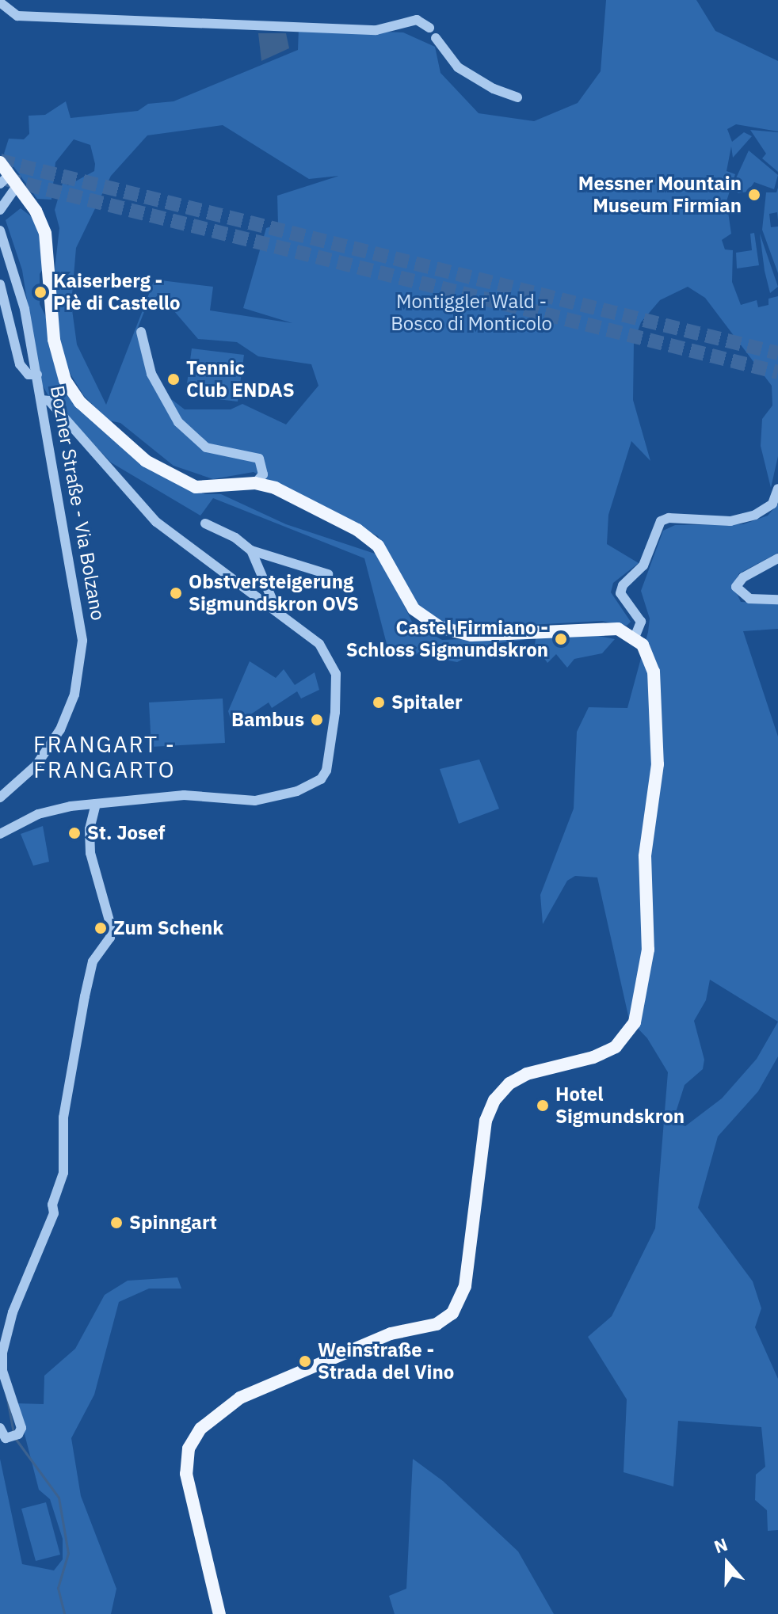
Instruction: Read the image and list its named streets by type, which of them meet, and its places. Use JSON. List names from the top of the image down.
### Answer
{
  "streets": {
    "street": ["Bozner Straße - Via Bolzano"]
  },
  "districts": ["FRANGART - FRANGARTO"],
  "parks": ["Montiggler Wald - Bosco di Monticolo"],
  "places": [
    "Messner Mountain Museum Firmian",
    "Kaiserberg - Piè di Castello",
    "Tennic Club ENDAS",
    "Obstversteigerung Sigmundskron OVS",
    "Castel Firmiano - Schloss Sigmundskron",
    "Spitaler",
    "Bambus",
    "St. Josef",
    "Zum Schenk",
    "Hotel Sigmundskron",
    "Spinngart",
    "Weinstraße - Strada del Vino"
  ],
  "north": "top"
}
